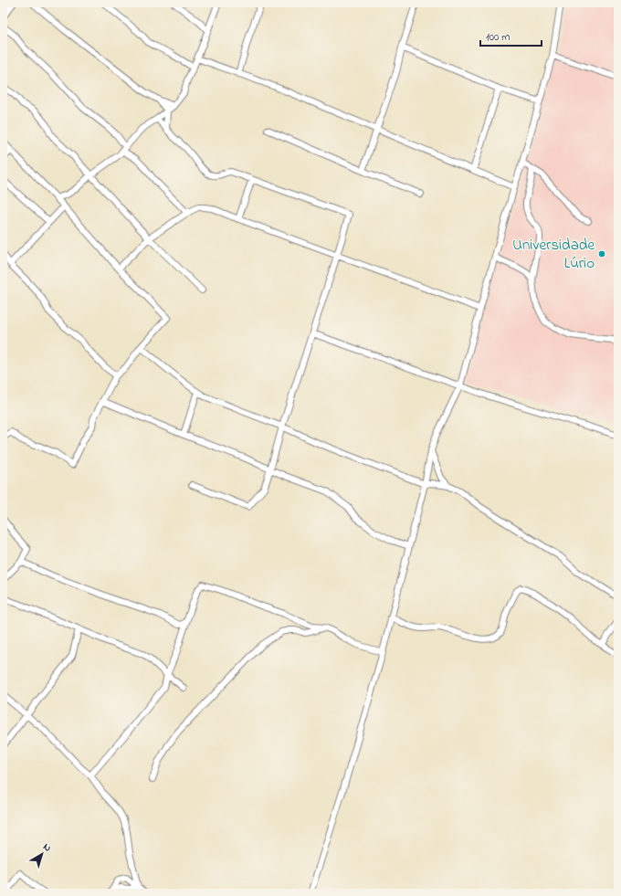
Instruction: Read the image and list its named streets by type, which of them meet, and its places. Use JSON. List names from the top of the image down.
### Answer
{
  "places": ["Universidade Lúrio"],
  "scale_bar": "100 m",
  "north": "top right"
}
